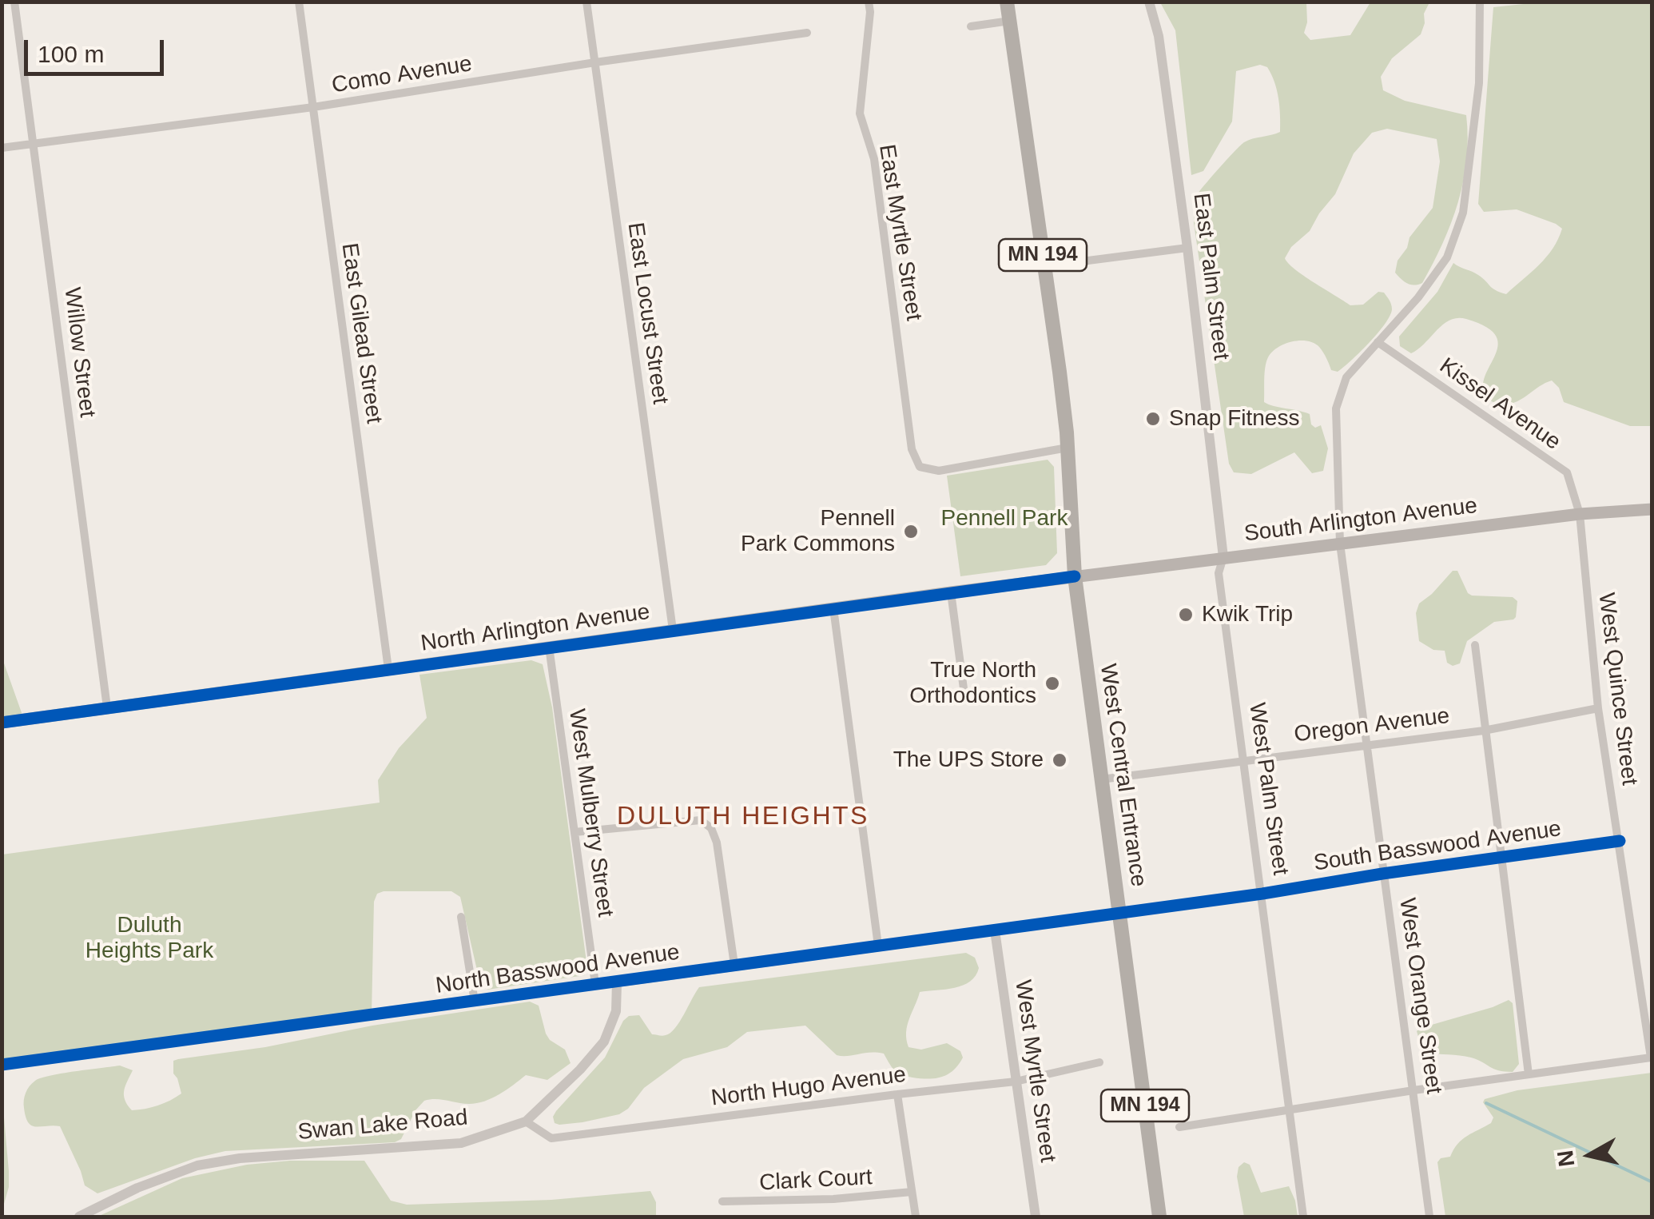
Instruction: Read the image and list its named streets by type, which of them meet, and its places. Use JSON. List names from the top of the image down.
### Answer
{
  "streets": {
    "highway": ["MN 194", "West Central Entrance"],
    "main road": ["South Arlington Avenue", "North Arlington Avenue"],
    "street": [
      "Como Avenue",
      "East Myrtle Street",
      "East Palm Street",
      "East Locust Street",
      "East Gilead Street",
      "Willow Street",
      "Kissel Avenue",
      "West Quince Street",
      "Oregon Avenue",
      "West Palm Street",
      "West Mulberry Street",
      "South Basswood Avenue",
      "North Basswood Avenue",
      "West Orange Street",
      "West Myrtle Street",
      "North Hugo Avenue",
      "Swan Lake Road",
      "Clark Court"
    ]
  },
  "crossings": [
    ["Como Avenue", "East Locust Street"],
    ["Como Avenue", "East Gilead Street"],
    ["Como Avenue", "Willow Street"],
    ["East Myrtle Street", "MN 194"],
    ["MN 194", "South Arlington Avenue"],
    ["MN 194", "North Arlington Avenue"],
    ["MN 194", "West Central Entrance"],
    ["East Palm Street", "South Arlington Avenue"],
    ["East Palm Street", "West Palm Street"],
    ["East Locust Street", "North Arlington Avenue"],
    ["East Gilead Street", "North Arlington Avenue"],
    ["Willow Street", "North Arlington Avenue"],
    ["Kissel Avenue", "South Arlington Avenue"],
    ["Kissel Avenue", "West Quince Street"],
    ["Kissel Avenue", "West Orange Street"],
    ["South Arlington Avenue", "North Arlington Avenue"],
    ["South Arlington Avenue", "West Quince Street"],
    ["South Arlington Avenue", "West Central Entrance"],
    ["South Arlington Avenue", "West Palm Street"],
    ["South Arlington Avenue", "West Orange Street"],
    ["North Arlington Avenue", "West Central Entrance"],
    ["North Arlington Avenue", "West Mulberry Street"],
    ["West Quince Street", "Oregon Avenue"],
    ["West Quince Street", "South Basswood Avenue"],
    ["Oregon Avenue", "West Central Entrance"],
    ["Oregon Avenue", "West Palm Street"],
    ["Oregon Avenue", "West Orange Street"],
    ["West Central Entrance", "South Basswood Avenue"],
    ["West Central Entrance", "North Basswood Avenue"],
    ["West Palm Street", "South Basswood Avenue"],
    ["West Mulberry Street", "North Basswood Avenue"],
    ["South Basswood Avenue", "North Basswood Avenue"],
    ["South Basswood Avenue", "West Orange Street"],
    ["North Basswood Avenue", "West Myrtle Street"],
    ["North Basswood Avenue", "Swan Lake Road"],
    ["West Myrtle Street", "North Hugo Avenue"],
    ["North Hugo Avenue", "Swan Lake Road"]
  ],
  "districts": ["DULUTH HEIGHTS"],
  "parks": ["Pennell Park", "Duluth Heights Park"],
  "places": [
    "Snap Fitness",
    "Pennell Park Commons",
    "Kwik Trip",
    "True North Orthodontics",
    "The UPS Store"
  ],
  "scale_bar": "100 m",
  "north": "left"
}
